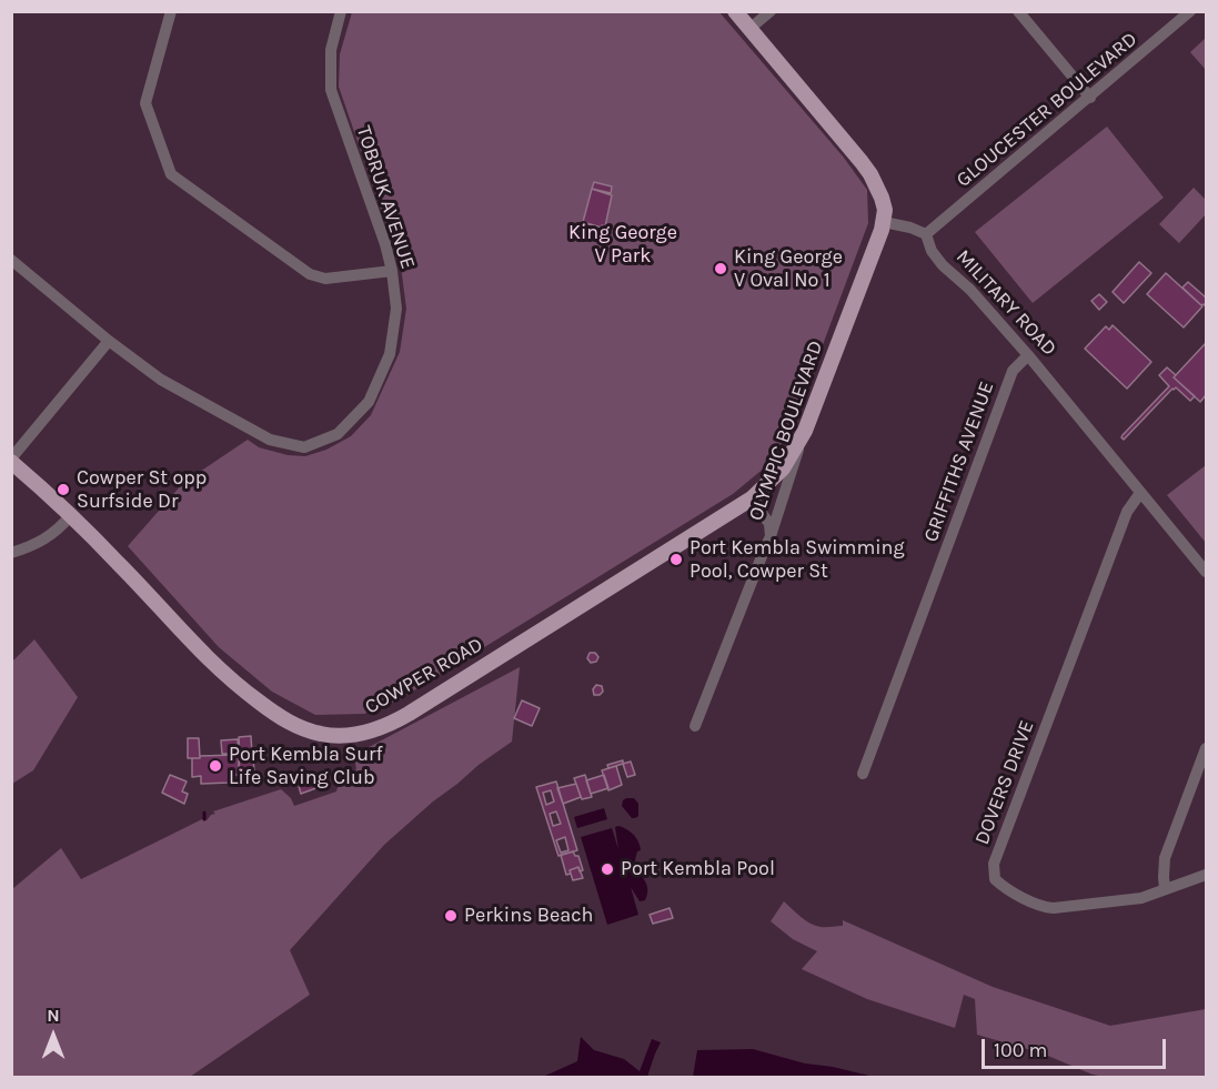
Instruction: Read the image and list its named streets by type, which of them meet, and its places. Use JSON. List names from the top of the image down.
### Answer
{
  "streets": {
    "main road": ["OLYMPIC BOULEVARD", "COWPER ROAD"],
    "street": [
      "GLOUCESTER BOULEVARD",
      "TOBRUK AVENUE",
      "MILITARY ROAD",
      "GRIFFITHS AVENUE",
      "DOVERS DRIVE"
    ]
  },
  "crossings": [
    ["GLOUCESTER BOULEVARD", "MILITARY ROAD"],
    ["MILITARY ROAD", "GRIFFITHS AVENUE"],
    ["MILITARY ROAD", "DOVERS DRIVE"],
    ["OLYMPIC BOULEVARD", "COWPER ROAD"]
  ],
  "parks": ["King George V Park"],
  "places": [
    "King George V Oval No 1",
    "Cowper St opp Surfside Dr",
    "Port Kembla Swimming Pool, Cowper St",
    "Port Kembla Surf Life Saving Club",
    "Port Kembla Pool",
    "Perkins Beach"
  ],
  "scale_bar": "100 m",
  "north": "top"
}
